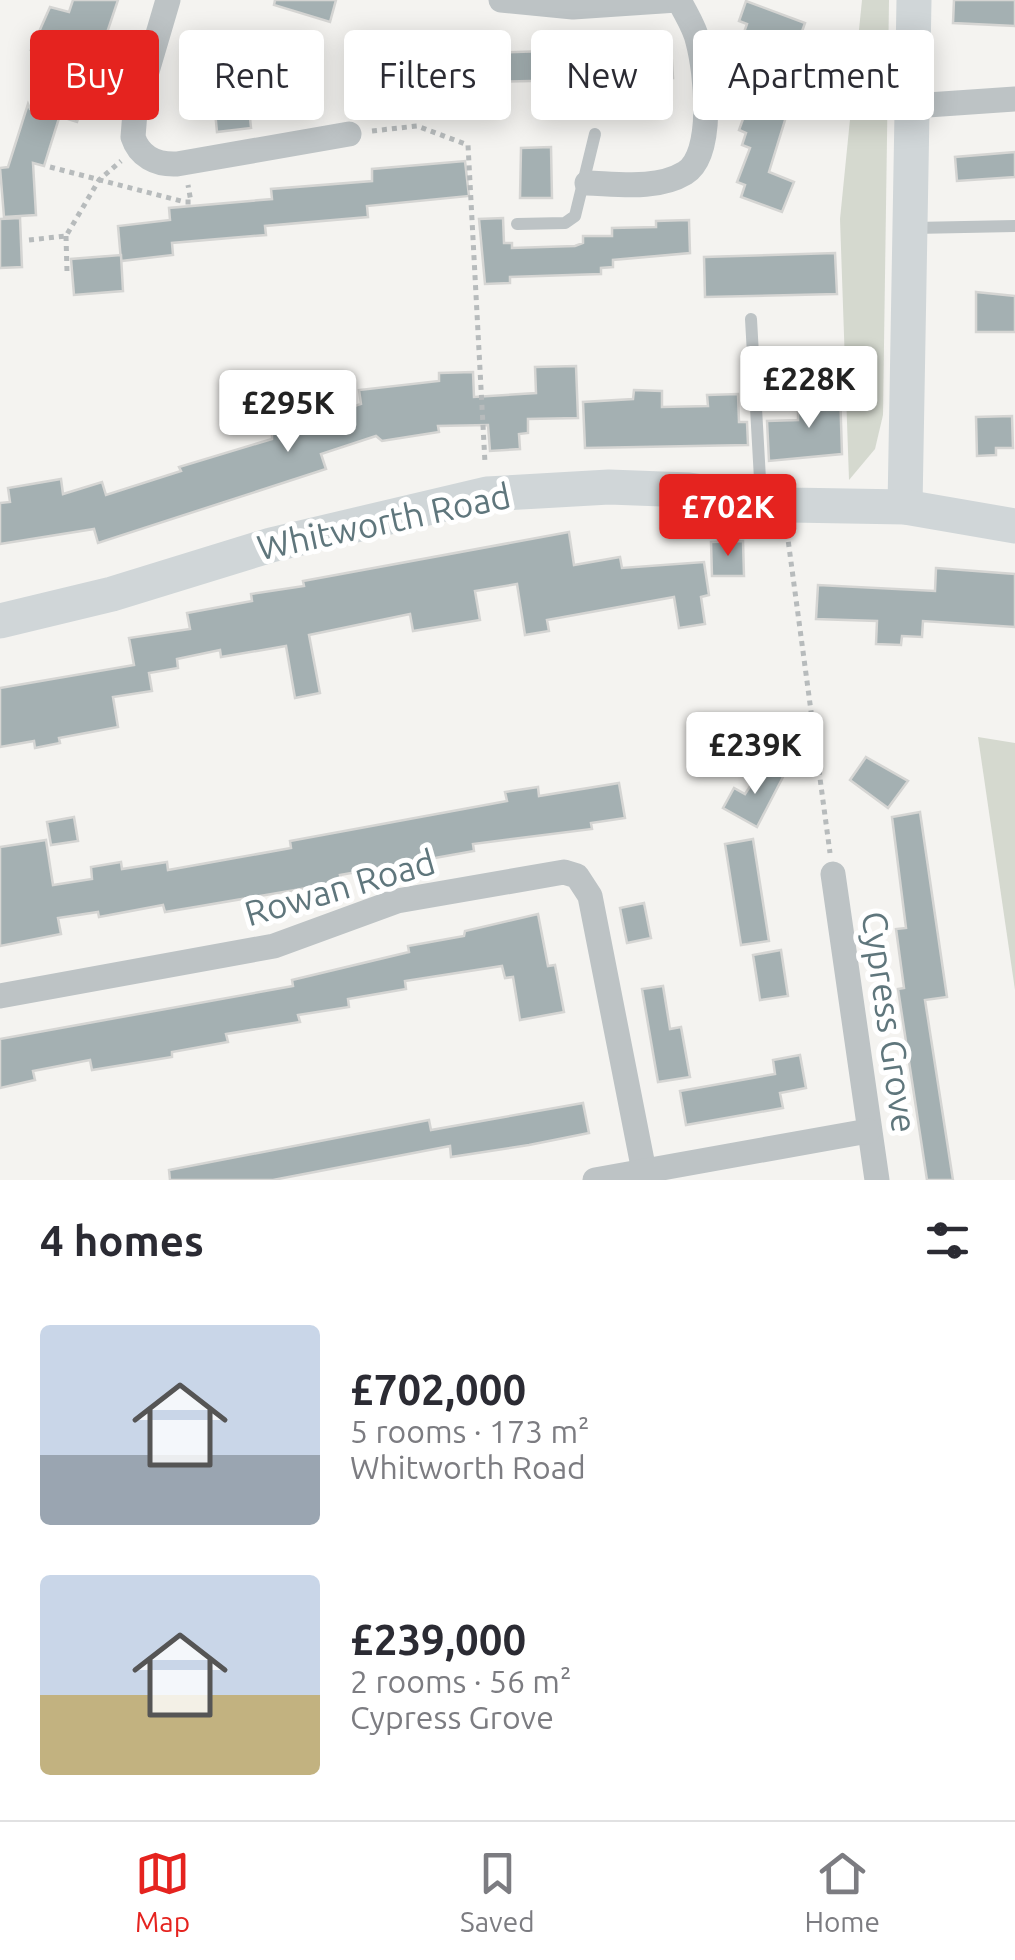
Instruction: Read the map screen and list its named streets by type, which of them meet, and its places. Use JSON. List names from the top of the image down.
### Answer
{
  "streets": {
    "main road": ["Whitworth Road"],
    "street": ["Rowan Road", "Cypress Grove"]
  },
  "page": {
    "chip": [
      "Buy",
      "Rent",
      "Filters",
      "New",
      "Apartment"
    ],
    "price": [
      "£228K",
      "£295K",
      "£702K",
      "£239K"
    ],
    "heading": "4 homes",
    "list": [
      {
        "name": "£702,000",
        "note": "5 rooms · 173 m² · Whitworth Road"
      },
      {
        "name": "£239,000",
        "note": "2 rooms · 56 m² · Cypress Grove"
      }
    ],
    "tabs": ["Map", "Saved", "Home"]
  }
}
